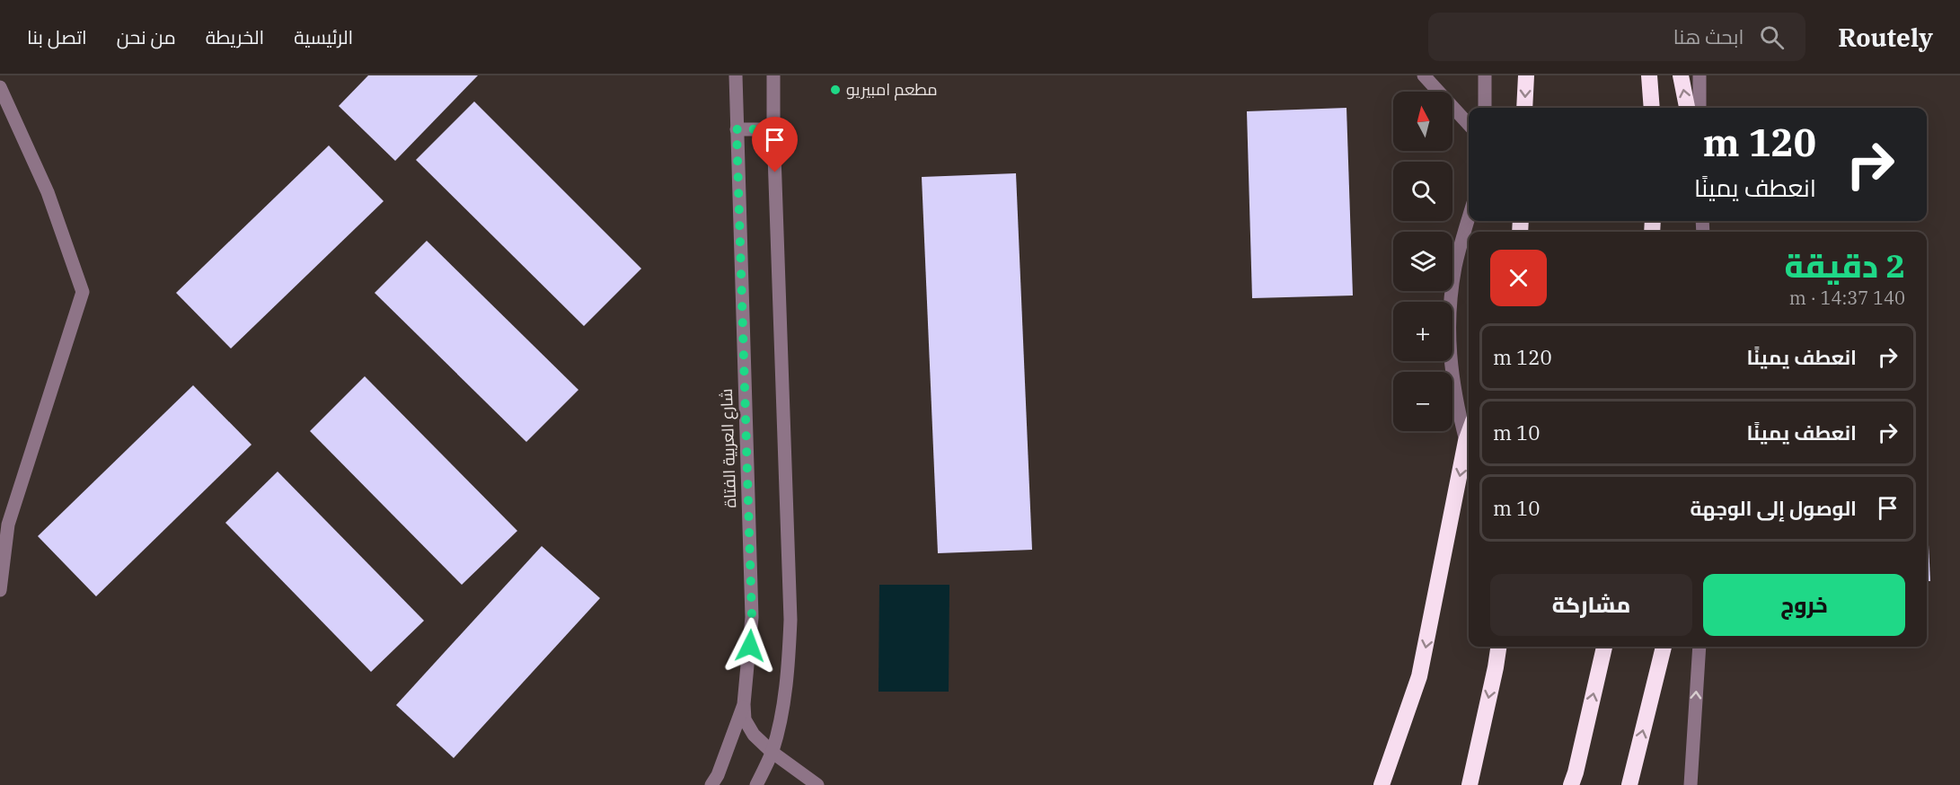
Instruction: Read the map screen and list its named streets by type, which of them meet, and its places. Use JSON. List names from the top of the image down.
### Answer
{
  "streets": {
    "street": ["شارع العربية الفتاة"]
  },
  "places": ["مطعم امبيريو"],
  "north": "top",
  "page": {
    "header": "Routely",
    "search": "ابحث هنا",
    "nav": [
      "الرئيسية",
      "الخريطة",
      "من نحن",
      "اتصل بنا"
    ],
    "map_buttons": ["+", "−"],
    "turn": ["120 m", "انعطف يمينًا"],
    "heading": ["2 دقيقة", "140 m · 14:37"],
    "list": [
      {
        "name": "انعطف يمينًا",
        "value": "120 m"
      },
      {
        "name": "انعطف يمينًا",
        "value": "10 m"
      },
      {
        "name": "الوصول إلى الوجهة",
        "value": "10 m"
      }
    ],
    "buttons": ["خروج", "مشاركة"]
  }
}
